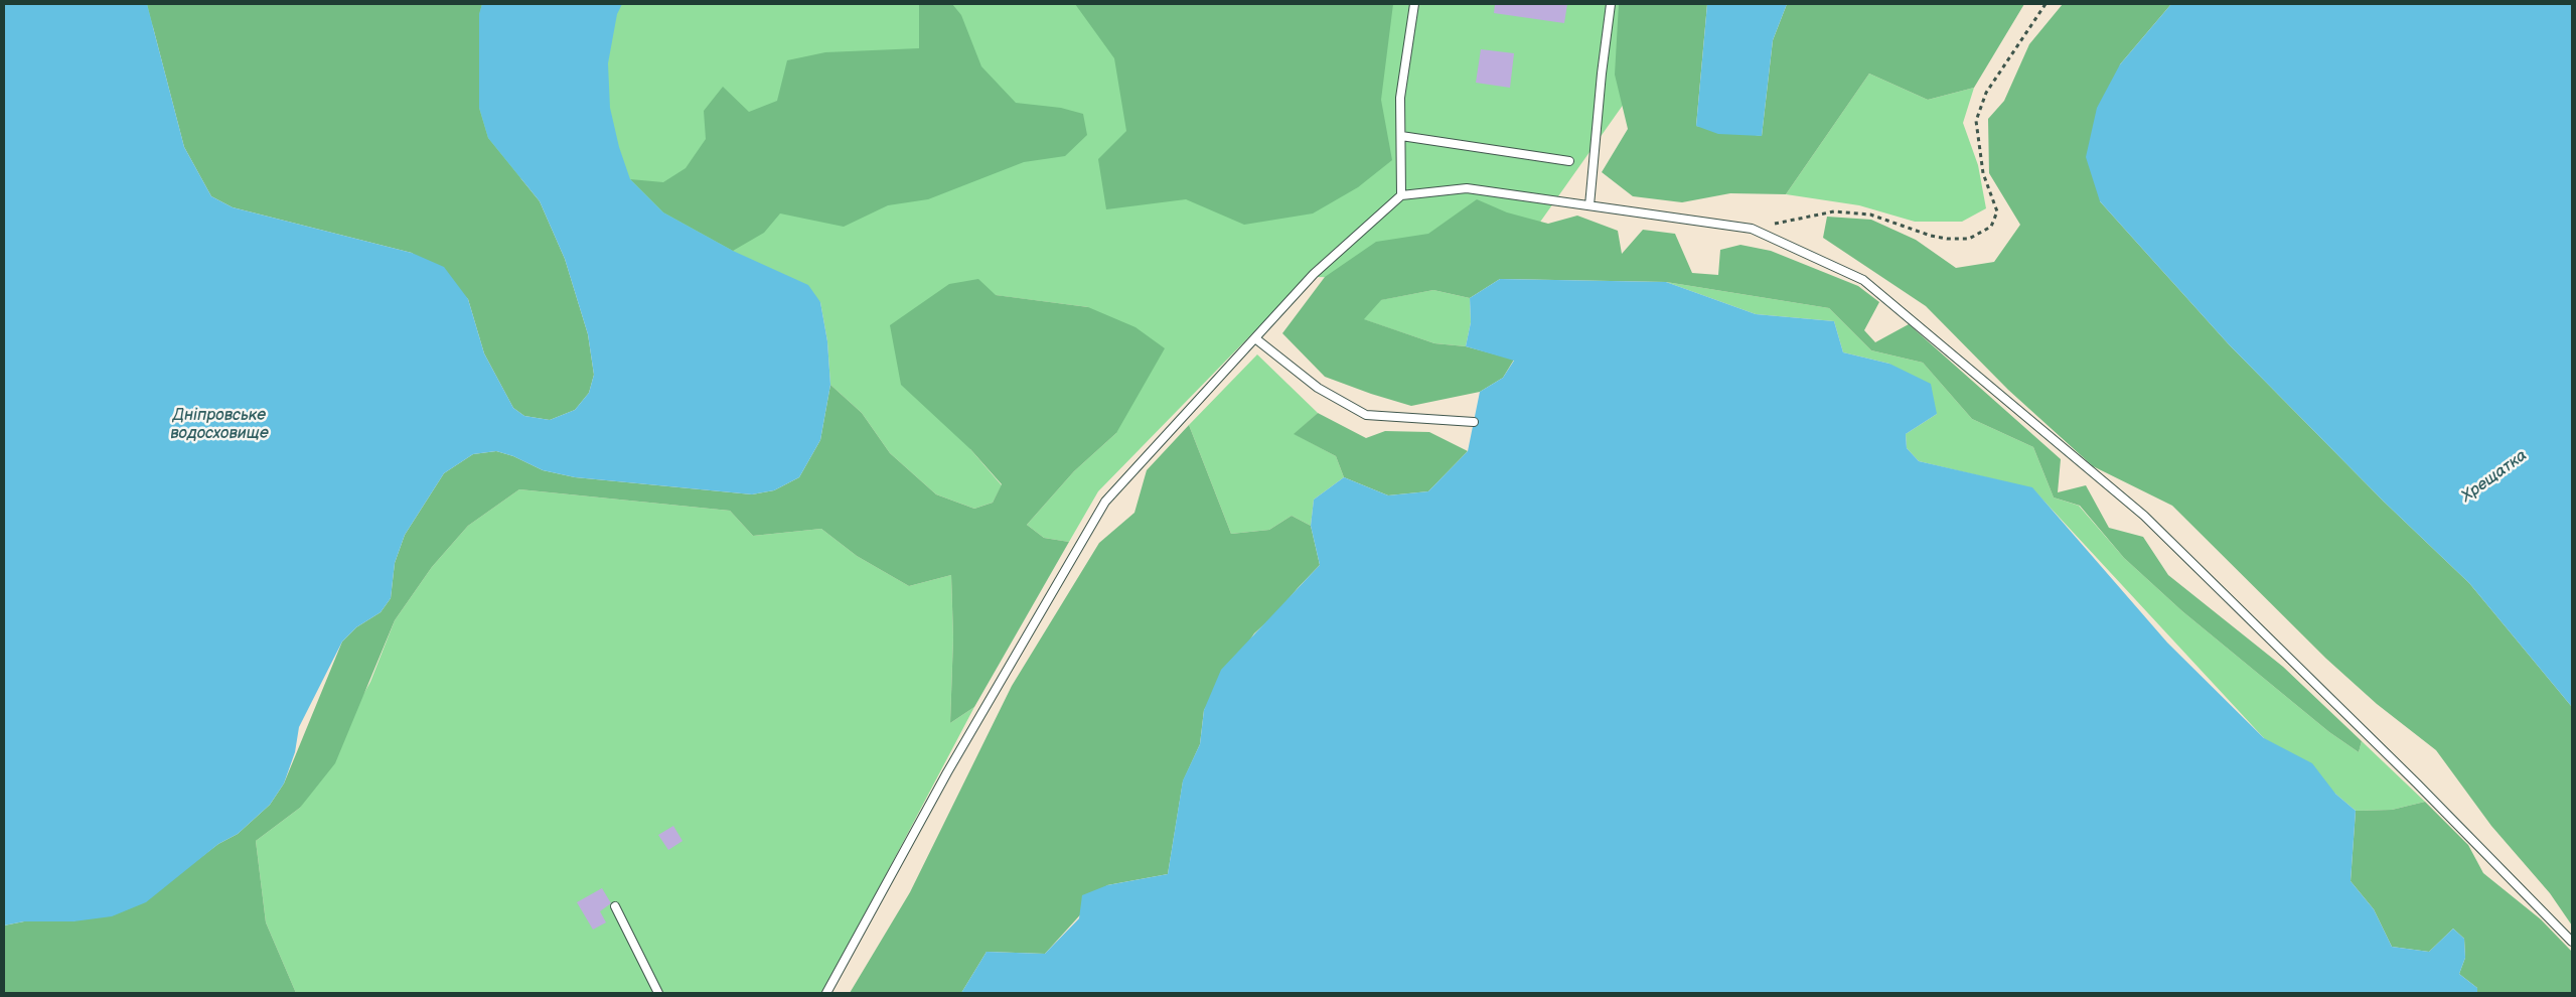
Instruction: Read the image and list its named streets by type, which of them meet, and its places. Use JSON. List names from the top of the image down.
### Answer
{
  "water": ["Дніпровське водосховище", "Хрещатка"]
}
